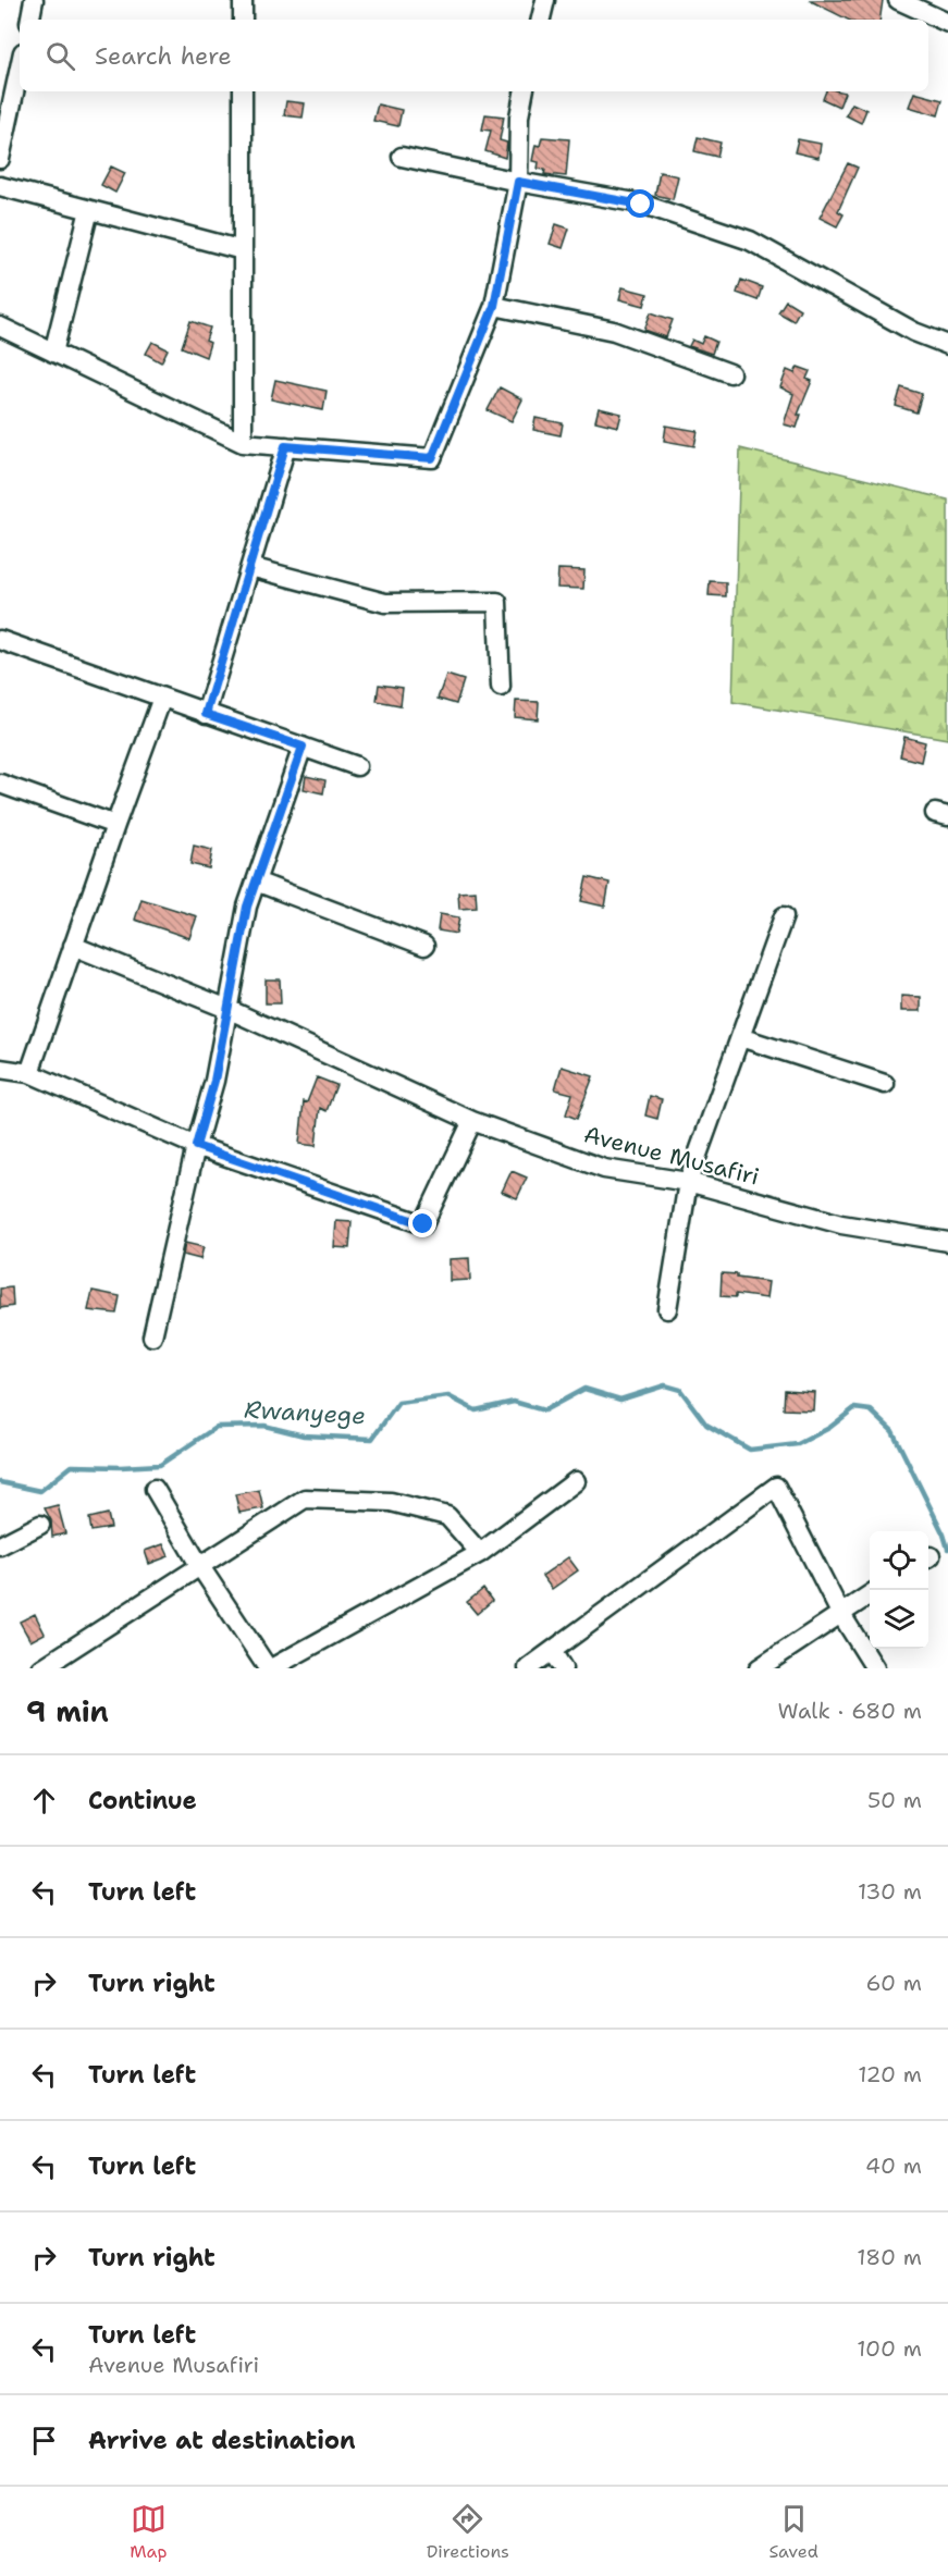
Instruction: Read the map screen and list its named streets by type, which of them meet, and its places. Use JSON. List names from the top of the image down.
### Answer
{
  "streets": {
    "street": ["Avenue Musafiri"]
  },
  "water": ["Rwanyege"],
  "page": {
    "search": "Search here",
    "heading": ["9 min", "Walk · 680 m"],
    "list": [
      ["Continue", "50 m"],
      ["Turn left", "130 m"],
      ["Turn right", "60 m"],
      ["Turn left", "120 m"],
      ["Turn left", "40 m"],
      ["Turn right", "180 m"],
      ["Turn left", "Avenue Musafiri", "100 m"],
      "Arrive at destination"
    ],
    "nav": ["Map", "Directions", "Saved"]
  }
}
